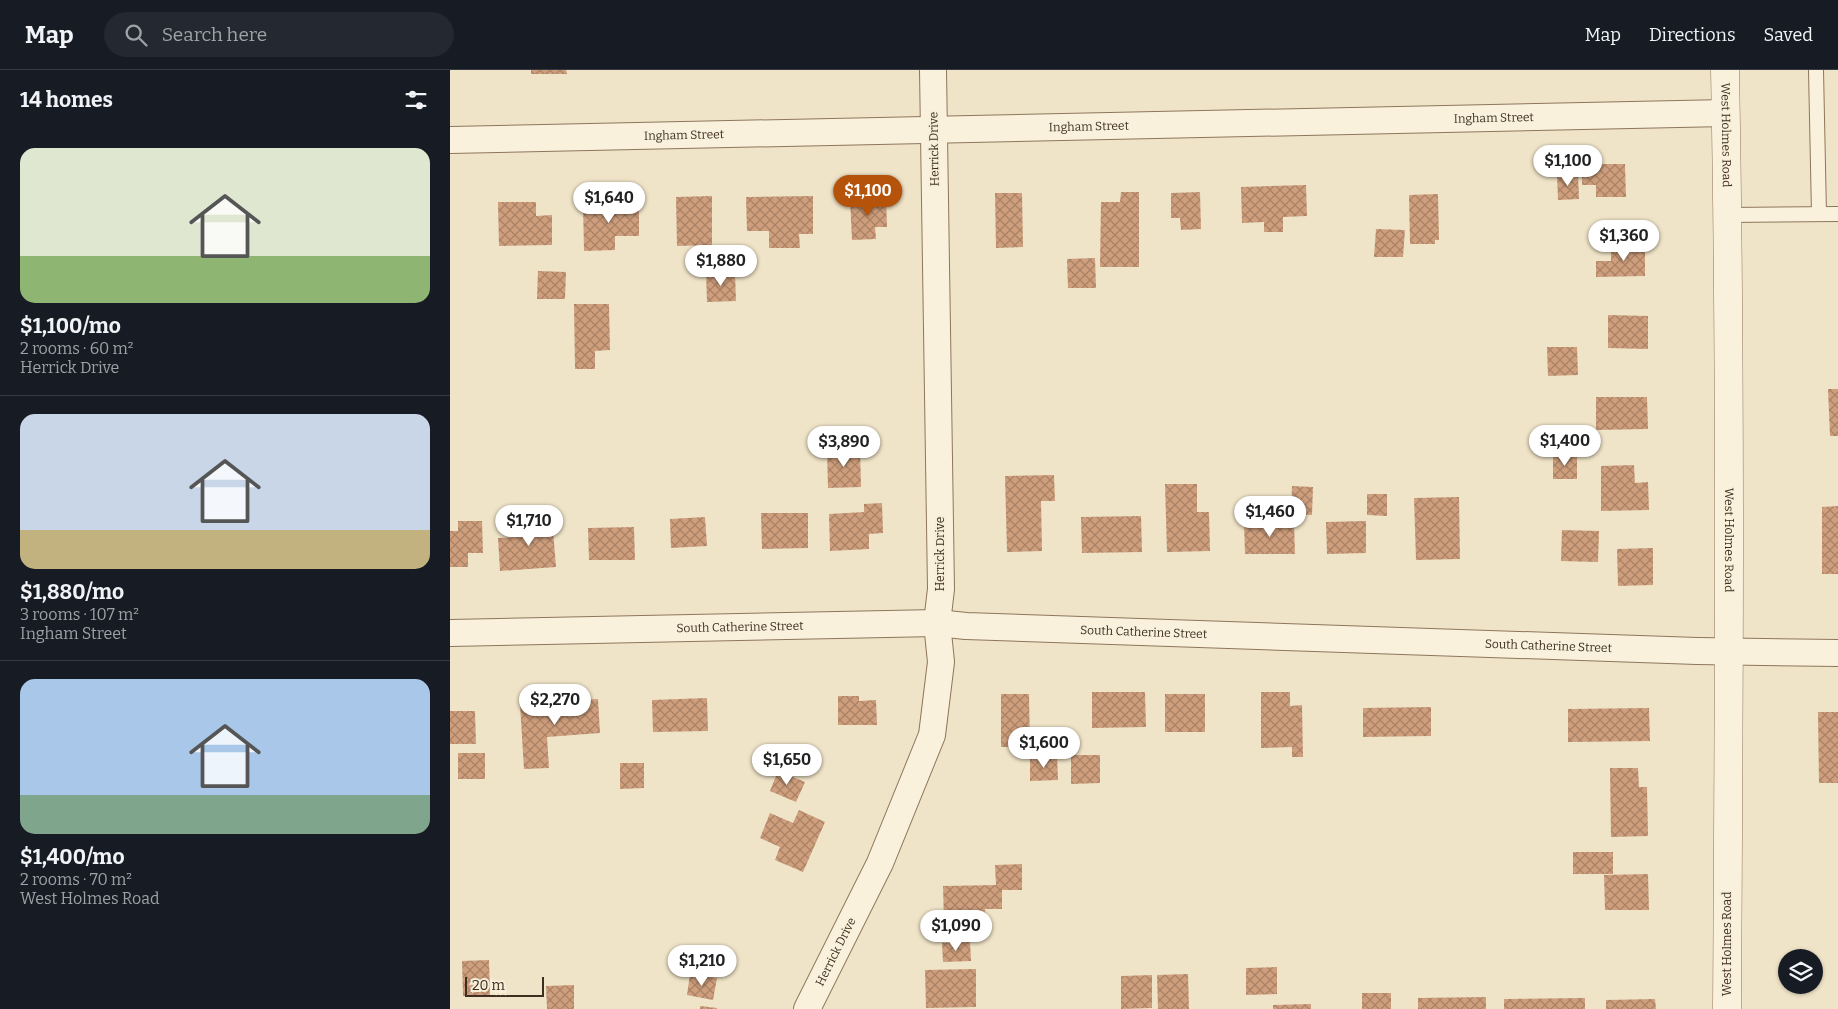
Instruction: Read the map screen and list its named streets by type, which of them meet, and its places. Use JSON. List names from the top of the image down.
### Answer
{
  "streets": {
    "street": [
      "Ingham Street",
      "West Holmes Road",
      "Herrick Drive",
      "South Catherine Street"
    ]
  },
  "crossings": [
    ["Ingham Street", "West Holmes Road"],
    ["Ingham Street", "Herrick Drive"],
    ["West Holmes Road", "South Catherine Street"],
    ["Herrick Drive", "South Catherine Street"]
  ],
  "scale_bar": "20 m",
  "page": {
    "header": "Map",
    "search": "Search here",
    "nav": ["Map", "Directions", "Saved"],
    "heading": "14 homes",
    "list": [
      {
        "name": "$1,100/mo",
        "note": "2 rooms · 60 m² · Herrick Drive"
      },
      {
        "name": "$1,880/mo",
        "note": "3 rooms · 107 m² · Ingham Street"
      },
      {
        "name": "$1,400/mo",
        "note": "2 rooms · 70 m² · West Holmes Road"
      }
    ],
    "price": [
      "$1,100",
      "$1,100",
      "$1,640",
      "$1,360",
      "$1,880",
      "$1,400",
      "$3,890",
      "$1,460",
      "$1,710",
      "$2,270",
      "$1,600",
      "$1,650",
      "$1,090",
      "$1,210"
    ],
    "scale": "20 m"
  }
}
